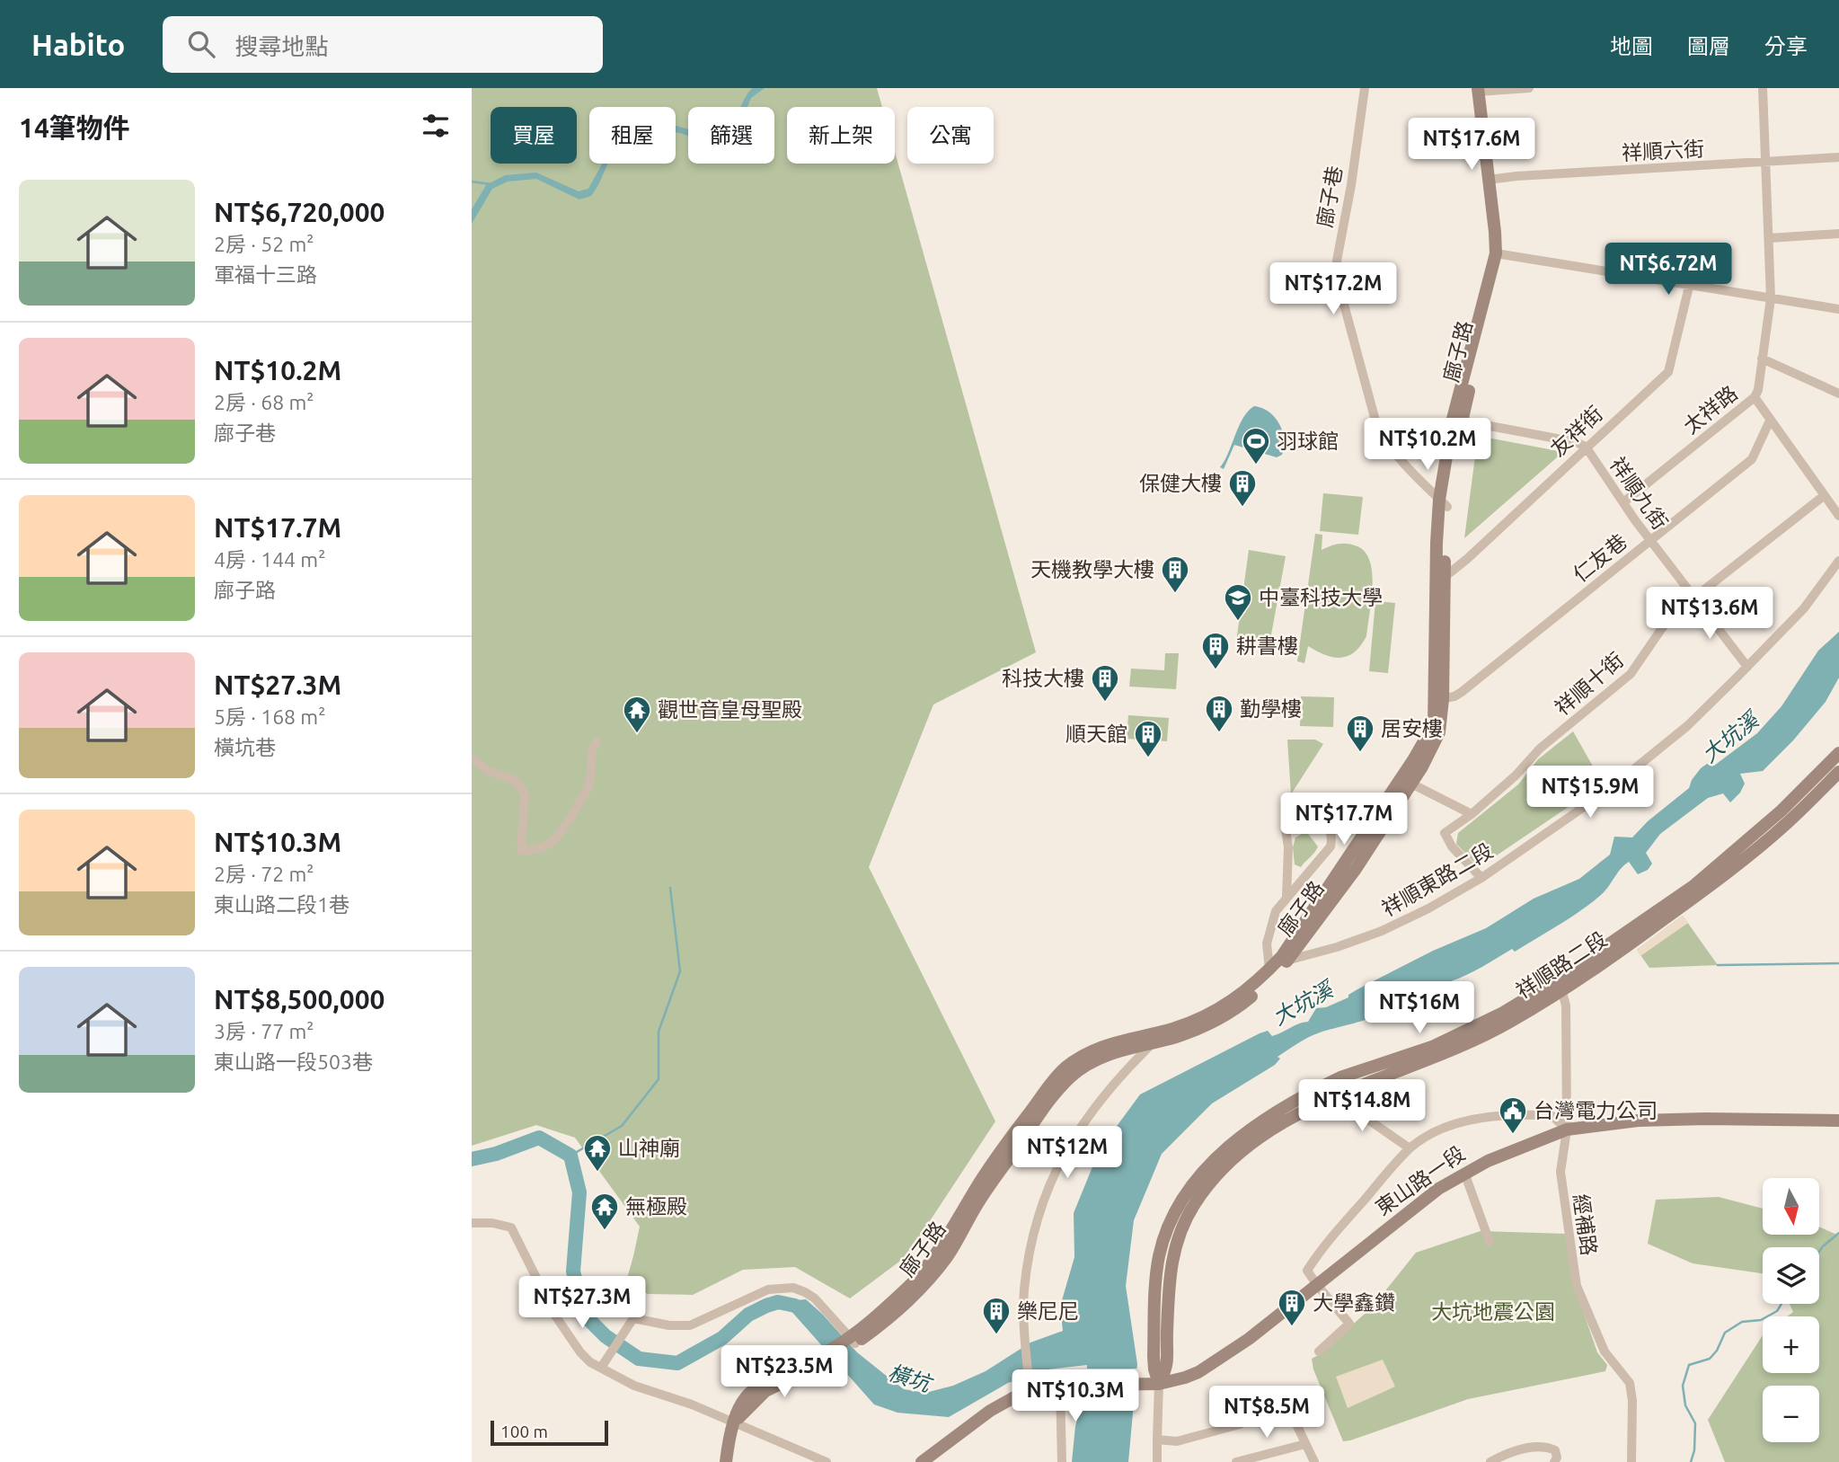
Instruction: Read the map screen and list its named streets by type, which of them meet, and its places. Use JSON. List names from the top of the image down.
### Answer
{
  "streets": {
    "main road": ["廍子路", "祥順路二段", "東山路一段"],
    "street": [
      "祥順六街",
      "廍子巷",
      "太祥路",
      "友祥街",
      "祥順九街",
      "仁友巷",
      "祥順十街",
      "祥順東路二段",
      "經補路"
    ]
  },
  "crossings": [
    ["祥順六街", "廍子路"],
    ["祥順六街", "太祥路"],
    ["廍子巷", "廍子路"],
    ["廍子路", "友祥街"],
    ["廍子路", "祥順九街"],
    ["廍子路", "仁友巷"],
    ["廍子路", "祥順東路二段"],
    ["太祥路", "祥順九街"],
    ["友祥街", "祥順九街"],
    ["祥順九街", "仁友巷"],
    ["祥順九街", "祥順十街"],
    ["祥順九街", "祥順東路二段"],
    ["祥順十街", "祥順東路二段"],
    ["祥順路二段", "東山路一段"],
    ["祥順路二段", "經補路"],
    ["東山路一段", "經補路"]
  ],
  "water": ["大坑溪", "橫坑"],
  "parks": ["大坑地震公園"],
  "places": {
    "sports": ["羽球館"],
    "building": [
      "保健大樓",
      "天機教學大樓",
      "耕書樓",
      "科技大樓",
      "勤學樓",
      "居安樓",
      "順天館",
      "大學鑫鑽",
      "樂尼尼"
    ],
    "school or university": ["中臺科技大學"],
    "temple": ["觀世音皇母聖殿", "山神廟", "無極殿"],
    "public building": ["台灣電力公司"]
  },
  "scale_bar": "100 m",
  "north": "bottom",
  "page": {
    "header": "Habito",
    "search": "搜尋地點",
    "nav": ["地圖", "圖層", "分享"],
    "heading": "14筆物件",
    "chip": [
      "買屋",
      "租屋",
      "篩選",
      "新上架",
      "公寓"
    ],
    "price": [
      "NT$17.6M",
      "NT$6.72M",
      "NT$17.2M",
      "NT$10.2M",
      "NT$13.6M",
      "NT$15.9M",
      "NT$17.7M",
      "NT$16M",
      "NT$14.8M",
      "NT$12M",
      "NT$27.3M",
      "NT$23.5M",
      "NT$10.3M",
      "NT$8.5M"
    ],
    "list": [
      {
        "name": "NT$6,720,000",
        "note": "2房 · 52 m² · 軍福十三路"
      },
      {
        "name": "NT$10.2M",
        "note": "2房 · 68 m² · 廍子巷"
      },
      {
        "name": "NT$17.7M",
        "note": "4房 · 144 m² · 廍子路"
      },
      {
        "name": "NT$27.3M",
        "note": "5房 · 168 m² · 橫坑巷"
      },
      {
        "name": "NT$10.3M",
        "note": "2房 · 72 m² · 東山路二段1巷"
      },
      {
        "name": "NT$8,500,000",
        "note": "3房 · 77 m² · 東山路一段503巷"
      }
    ],
    "map_buttons": ["+", "−"],
    "scale": "100 m"
  }
}
